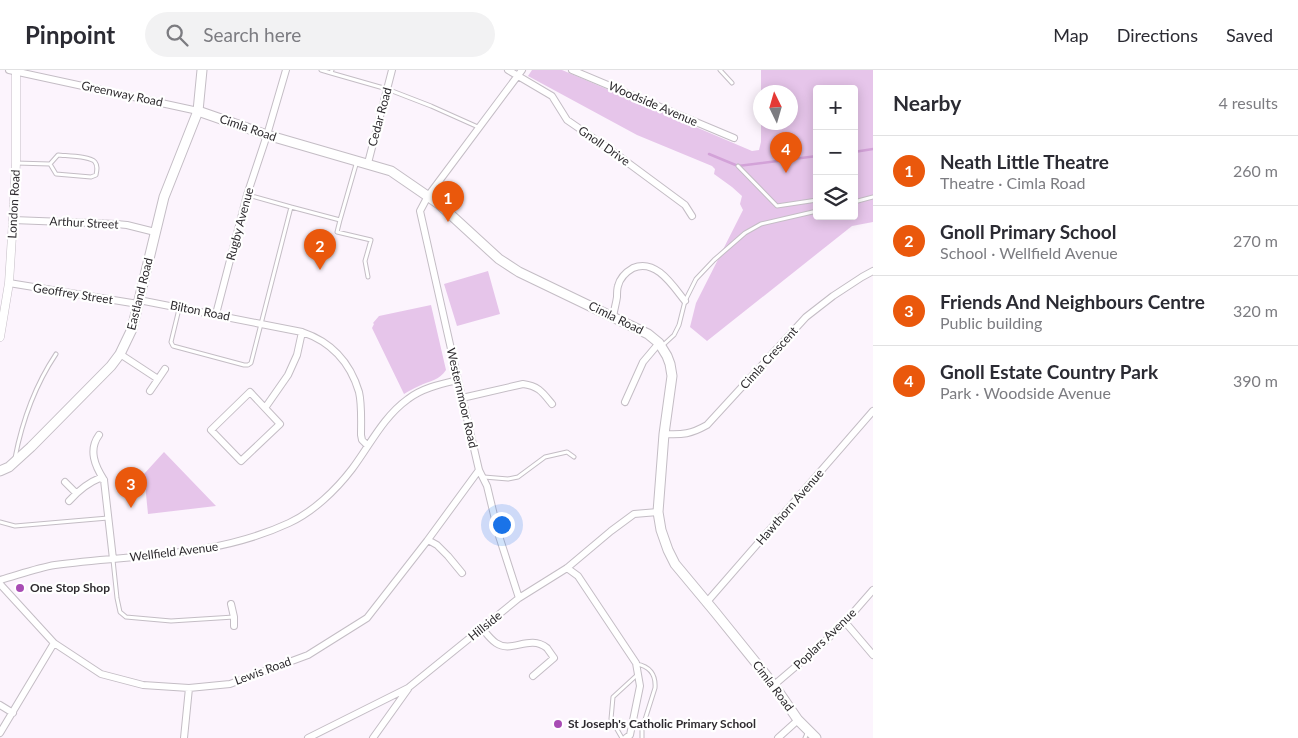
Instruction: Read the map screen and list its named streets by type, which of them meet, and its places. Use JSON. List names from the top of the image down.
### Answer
{
  "streets": {
    "main road": ["Cimla Road", "Eastland Road"],
    "street": [
      "Greenway Road",
      "Woodside Avenue",
      "Cedar Road",
      "Gnoll Drive",
      "London Road",
      "Arthur Street",
      "Rugby Avenue",
      "Geoffrey Street",
      "Bilton Road",
      "Cimla Crescent",
      "Westernmoor Road",
      "Hawthorn Avenue",
      "Wellfield Avenue",
      "Hillside",
      "Poplars Avenue",
      "Lewis Road"
    ]
  },
  "crossings": [
    ["Greenway Road", "Cimla Road"],
    ["Greenway Road", "London Road"],
    ["Greenway Road", "Eastland Road"],
    ["Cedar Road", "Cimla Road"],
    ["Cimla Road", "Rugby Avenue"],
    ["Cimla Road", "Eastland Road"],
    ["Cimla Road", "Cimla Crescent"],
    ["Cimla Road", "Westernmoor Road"],
    ["Cimla Road", "Hawthorn Avenue"],
    ["Cimla Road", "Hillside"],
    ["Cimla Road", "Poplars Avenue"],
    ["London Road", "Arthur Street"],
    ["London Road", "Geoffrey Street"],
    ["Arthur Street", "Eastland Road"],
    ["Rugby Avenue", "Bilton Road"],
    ["Geoffrey Street", "Eastland Road"],
    ["Geoffrey Street", "Bilton Road"],
    ["Eastland Road", "Bilton Road"],
    ["Westernmoor Road", "Wellfield Avenue"],
    ["Westernmoor Road", "Hillside"],
    ["Westernmoor Road", "Lewis Road"]
  ],
  "places": ["One Stop Shop", "St Joseph's Catholic Primary School"],
  "north": "top",
  "page": {
    "header": "Pinpoint",
    "search": "Search here",
    "nav": ["Map", "Directions", "Saved"],
    "heading": ["Nearby", "4 results"],
    "map_buttons": ["+", "−"],
    "pins": [
      "4",
      "1",
      "2",
      "3"
    ],
    "list": [
      {
        "mark": "1",
        "name": "Neath Little Theatre",
        "note": "Theatre · Cimla Road",
        "value": "260 m"
      },
      {
        "mark": "2",
        "name": "Gnoll Primary School",
        "note": "School · Wellfield Avenue",
        "value": "270 m"
      },
      {
        "mark": "3",
        "name": "Friends And Neighbours Centre",
        "note": "Public building",
        "value": "320 m"
      },
      {
        "mark": "4",
        "name": "Gnoll Estate Country Park",
        "note": "Park · Woodside Avenue",
        "value": "390 m"
      }
    ]
  }
}
